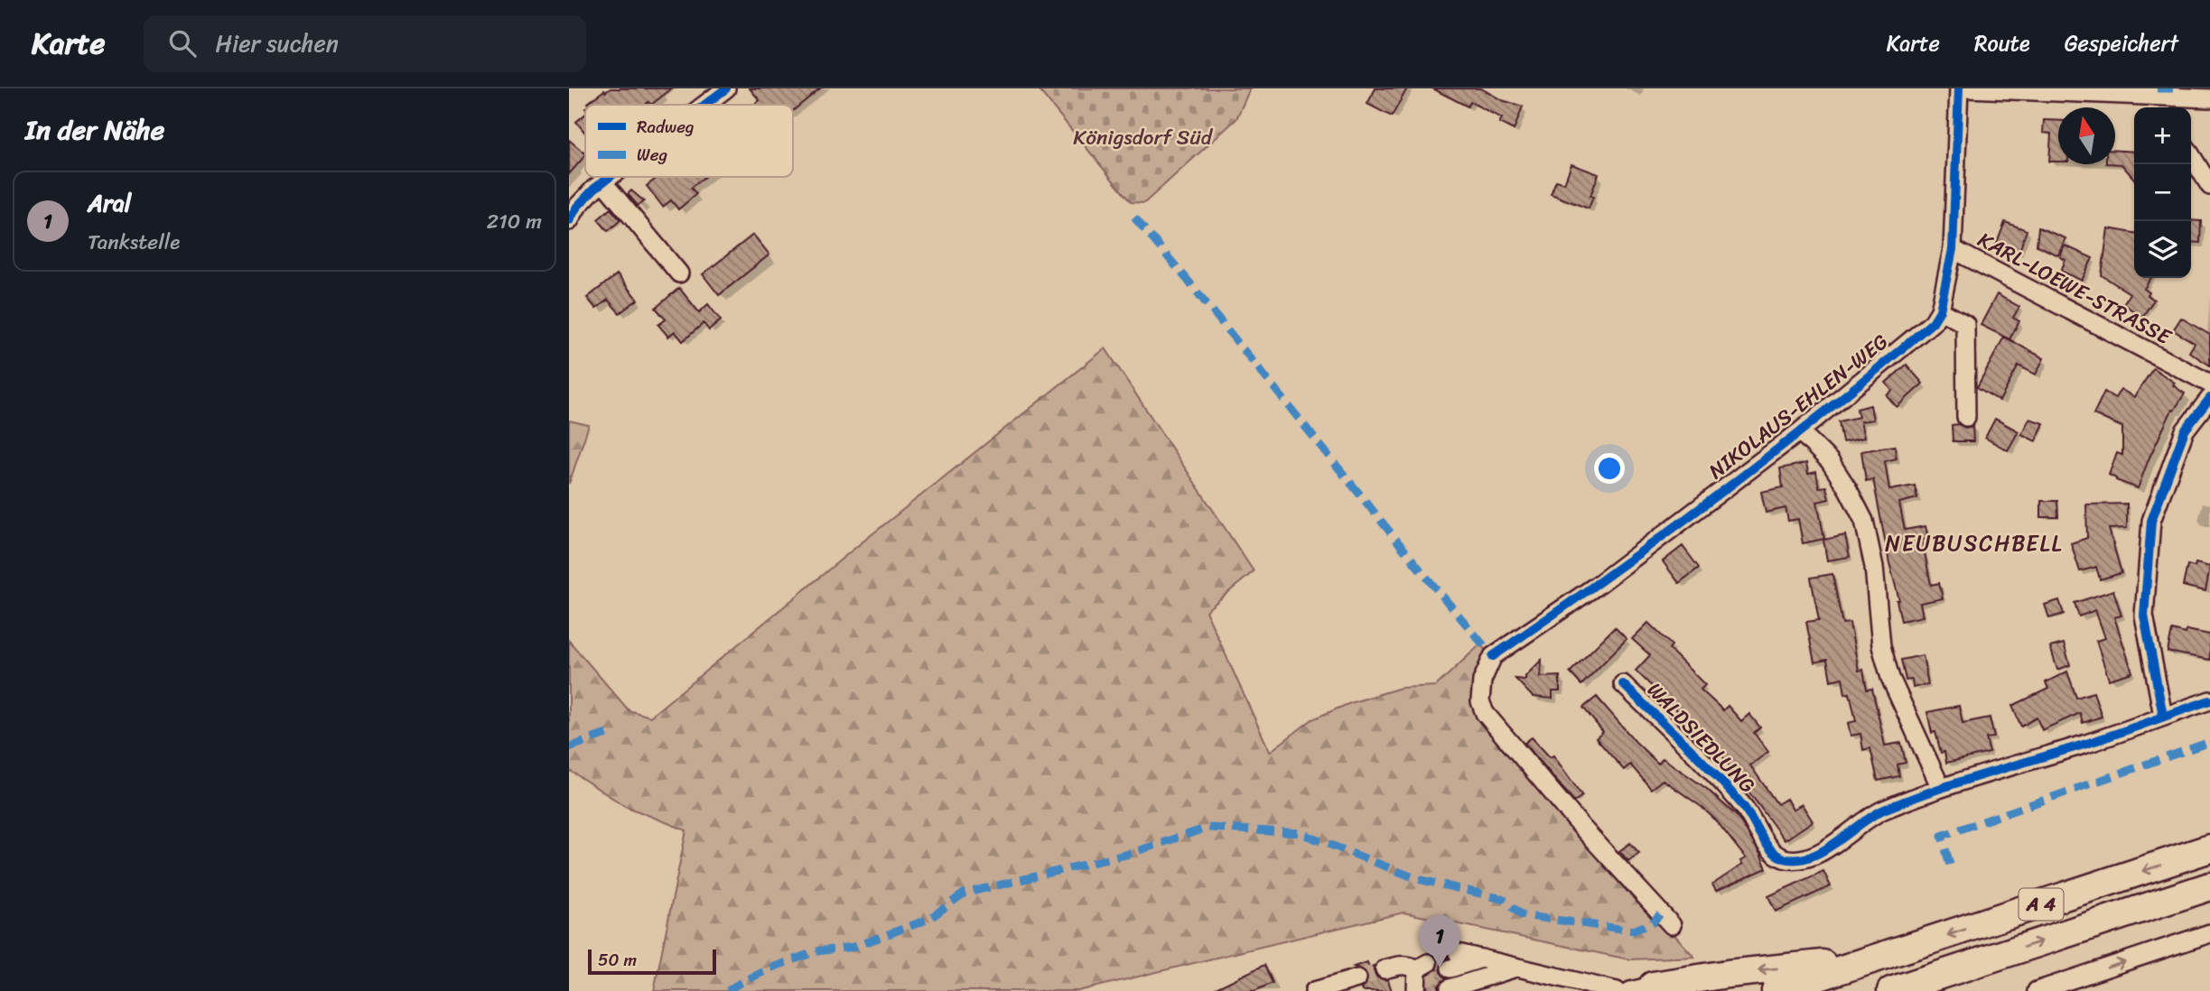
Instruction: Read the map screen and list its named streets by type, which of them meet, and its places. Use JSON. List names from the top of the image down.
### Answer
{
  "streets": {
    "highway": ["A 4"],
    "street": ["KARL-LOEWE-STRASSE", "NIKOLAUS-EHLEN-WEG", "WALDSIEDLUNG"]
  },
  "crossings": [
    ["KARL-LOEWE-STRASSE", "NIKOLAUS-EHLEN-WEG"],
    ["NIKOLAUS-EHLEN-WEG", "WALDSIEDLUNG"]
  ],
  "districts": ["NEUBUSCHBELL"],
  "parks": ["Königsdorf Süd"],
  "legend": ["Radweg", "Weg"],
  "scale_bar": "50 m",
  "north": "top",
  "page": {
    "header": "Karte",
    "search": "Hier suchen",
    "nav": ["Karte", "Route", "Gespeichert"],
    "heading": "In der Nähe",
    "map_buttons": ["+", "−"],
    "list": [
      {
        "mark": "1",
        "name": "Aral",
        "note": "Tankstelle",
        "value": "210 m"
      }
    ],
    "pins": "1",
    "scale": "50 m"
  }
}
